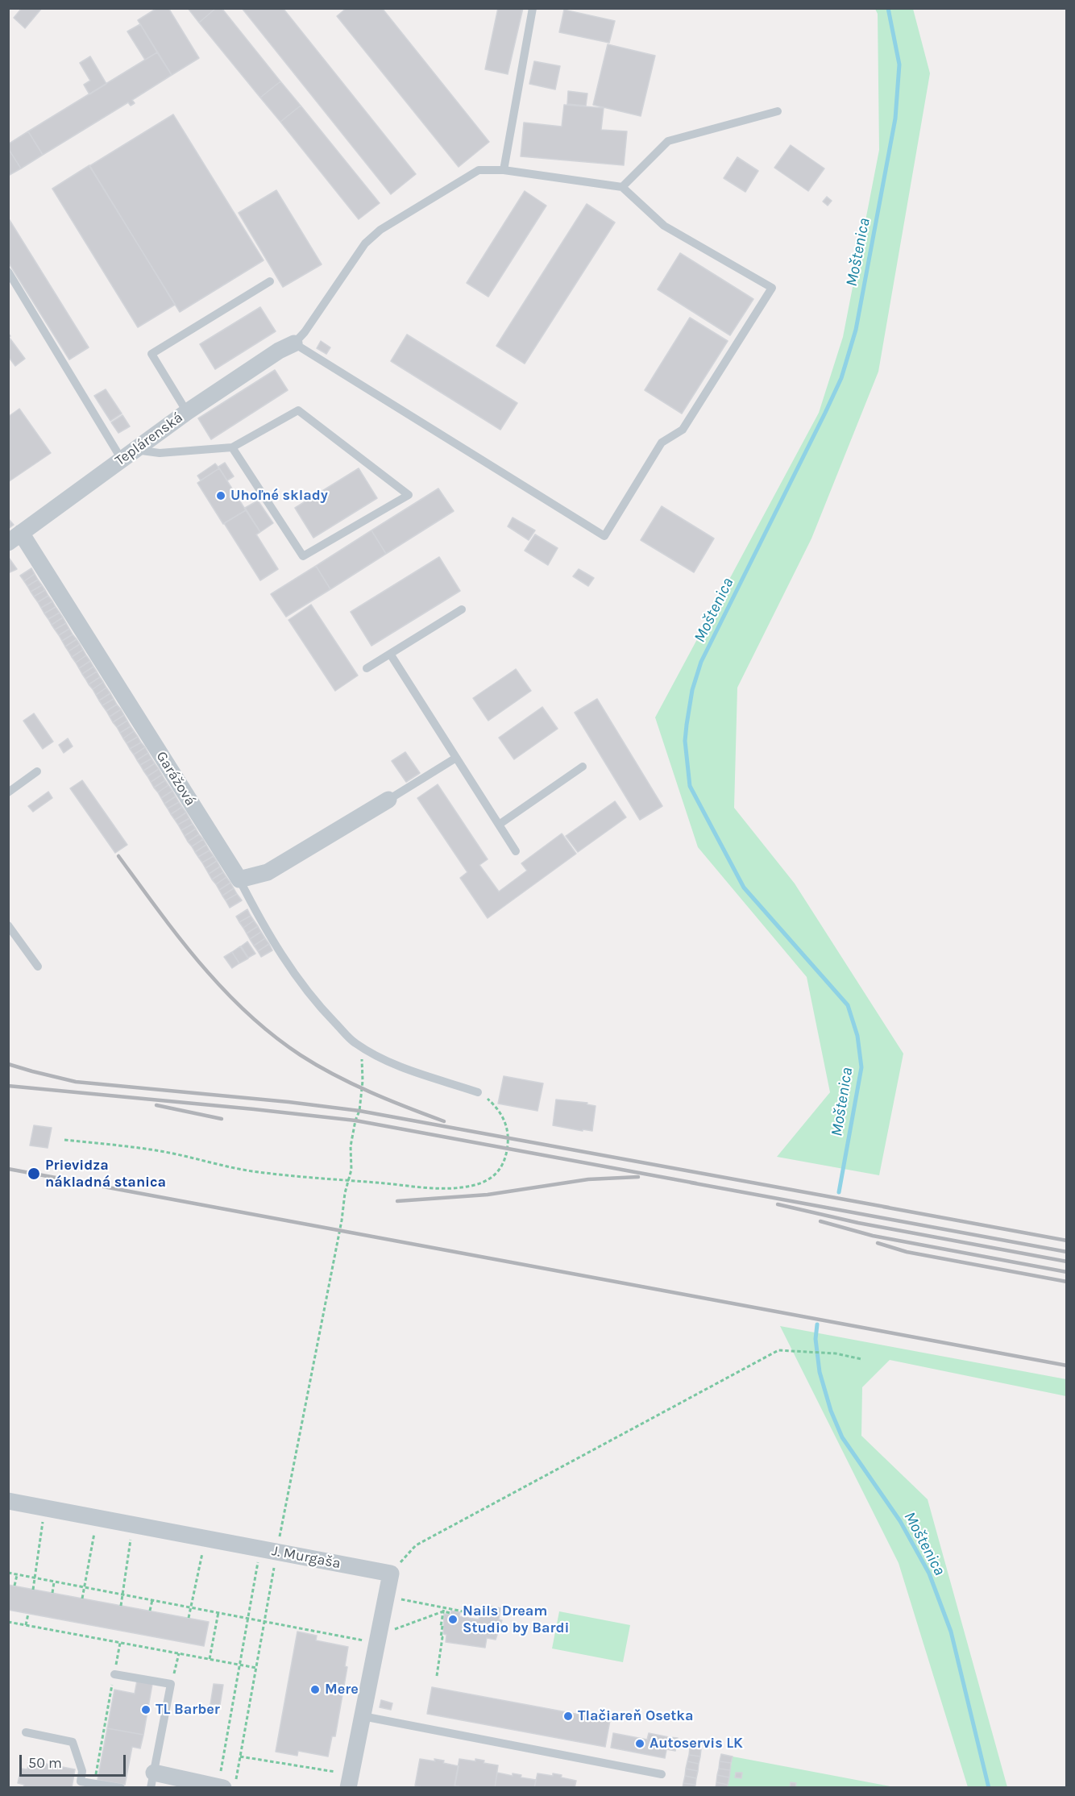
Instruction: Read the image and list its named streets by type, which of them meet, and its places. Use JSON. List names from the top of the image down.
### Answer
{
  "streets": {
    "street": ["Teplárenská", "Garážová", "J. Murgaša"]
  },
  "crossings": [
    ["Teplárenská", "Garážová"]
  ],
  "water": ["Moštenica"],
  "places": [
    "Uhoľné sklady",
    "Prievidza nákladná stanica",
    "Nails Dream Studio by Bardi",
    "Mere",
    "TL Barber",
    "Tlačiareň Osetka",
    "Autoservis LK"
  ],
  "scale_bar": "50 m"
}
